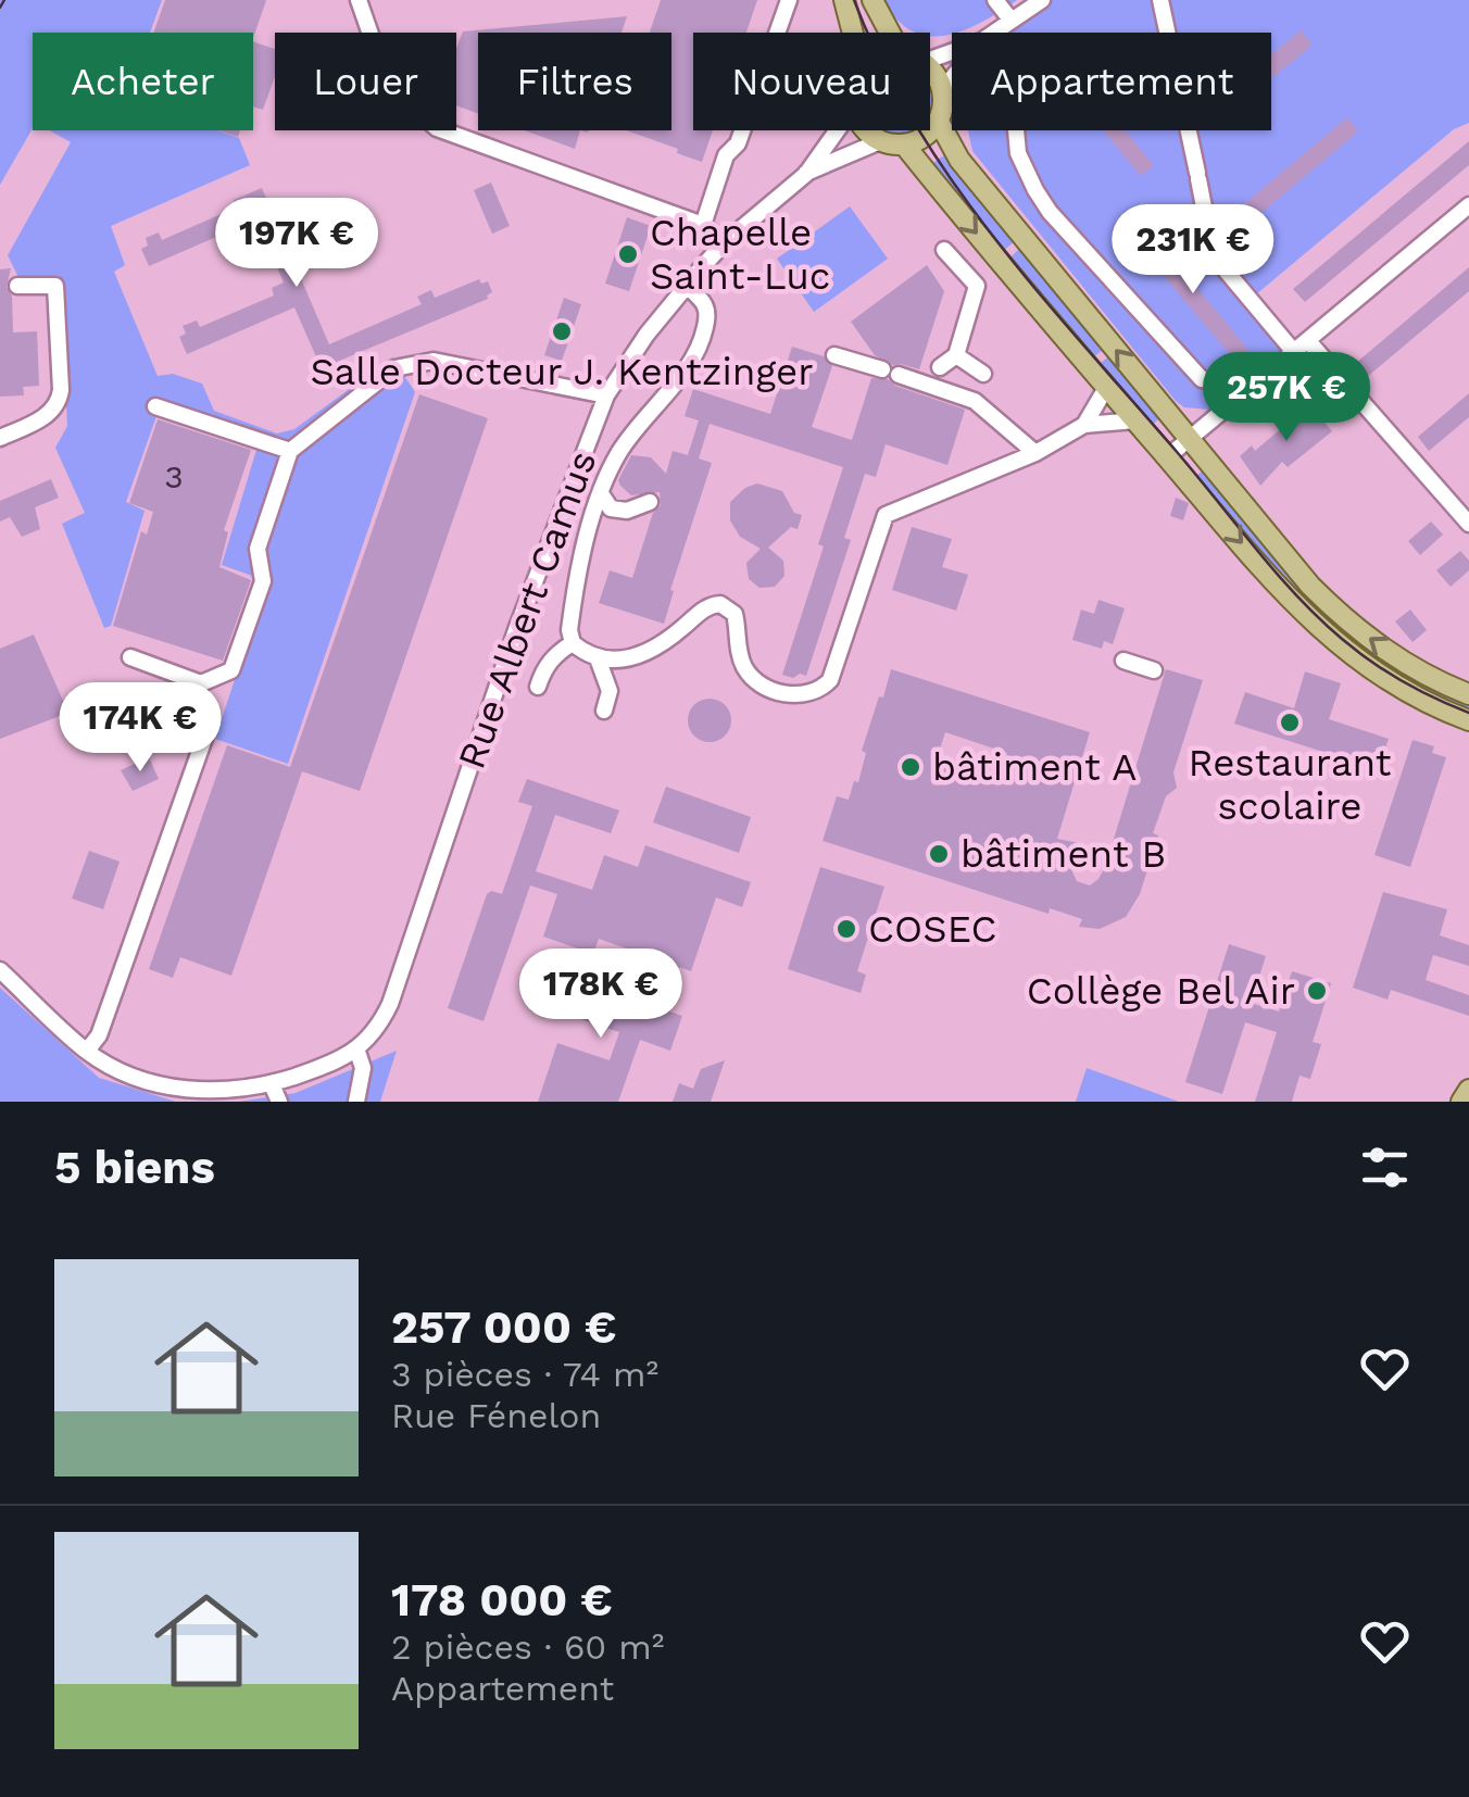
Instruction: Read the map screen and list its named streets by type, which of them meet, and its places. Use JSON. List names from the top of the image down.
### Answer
{
  "streets": {
    "street": ["Rue Albert Camus"]
  },
  "places": [
    "Chapelle Saint-Luc",
    "Salle Docteur J. Kentzinger",
    "Restaurant scolaire",
    "bâtiment A",
    "bâtiment B",
    "COSEC",
    "Collège Bel Air"
  ],
  "house_numbers": ["3"],
  "page": {
    "chip": [
      "Acheter",
      "Louer",
      "Filtres",
      "Nouveau",
      "Appartement"
    ],
    "price": [
      "197K €",
      "231K €",
      "257K €",
      "174K €",
      "178K €"
    ],
    "heading": "5 biens",
    "list": [
      {
        "name": "257 000 €",
        "note": "3 pièces · 74 m² · Rue Fénelon"
      },
      {
        "name": "178 000 €",
        "note": "2 pièces · 60 m² · Appartement"
      }
    ]
  }
}
